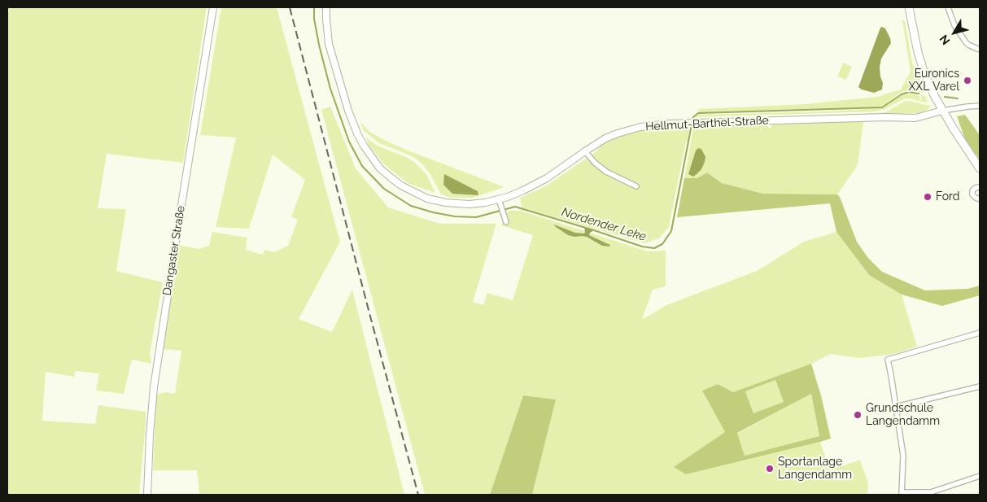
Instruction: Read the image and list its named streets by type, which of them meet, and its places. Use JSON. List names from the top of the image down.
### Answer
{
  "streets": {
    "street": ["Hellmut-Barthel-Straße", "Dangaster Straße"]
  },
  "water": ["Nordender Leke"],
  "places": [
    "Euronics XXL Varel",
    "Ford",
    "Grundschule Langendamm",
    "Sportanlage Langendamm"
  ],
  "north": "bottom left"
}
